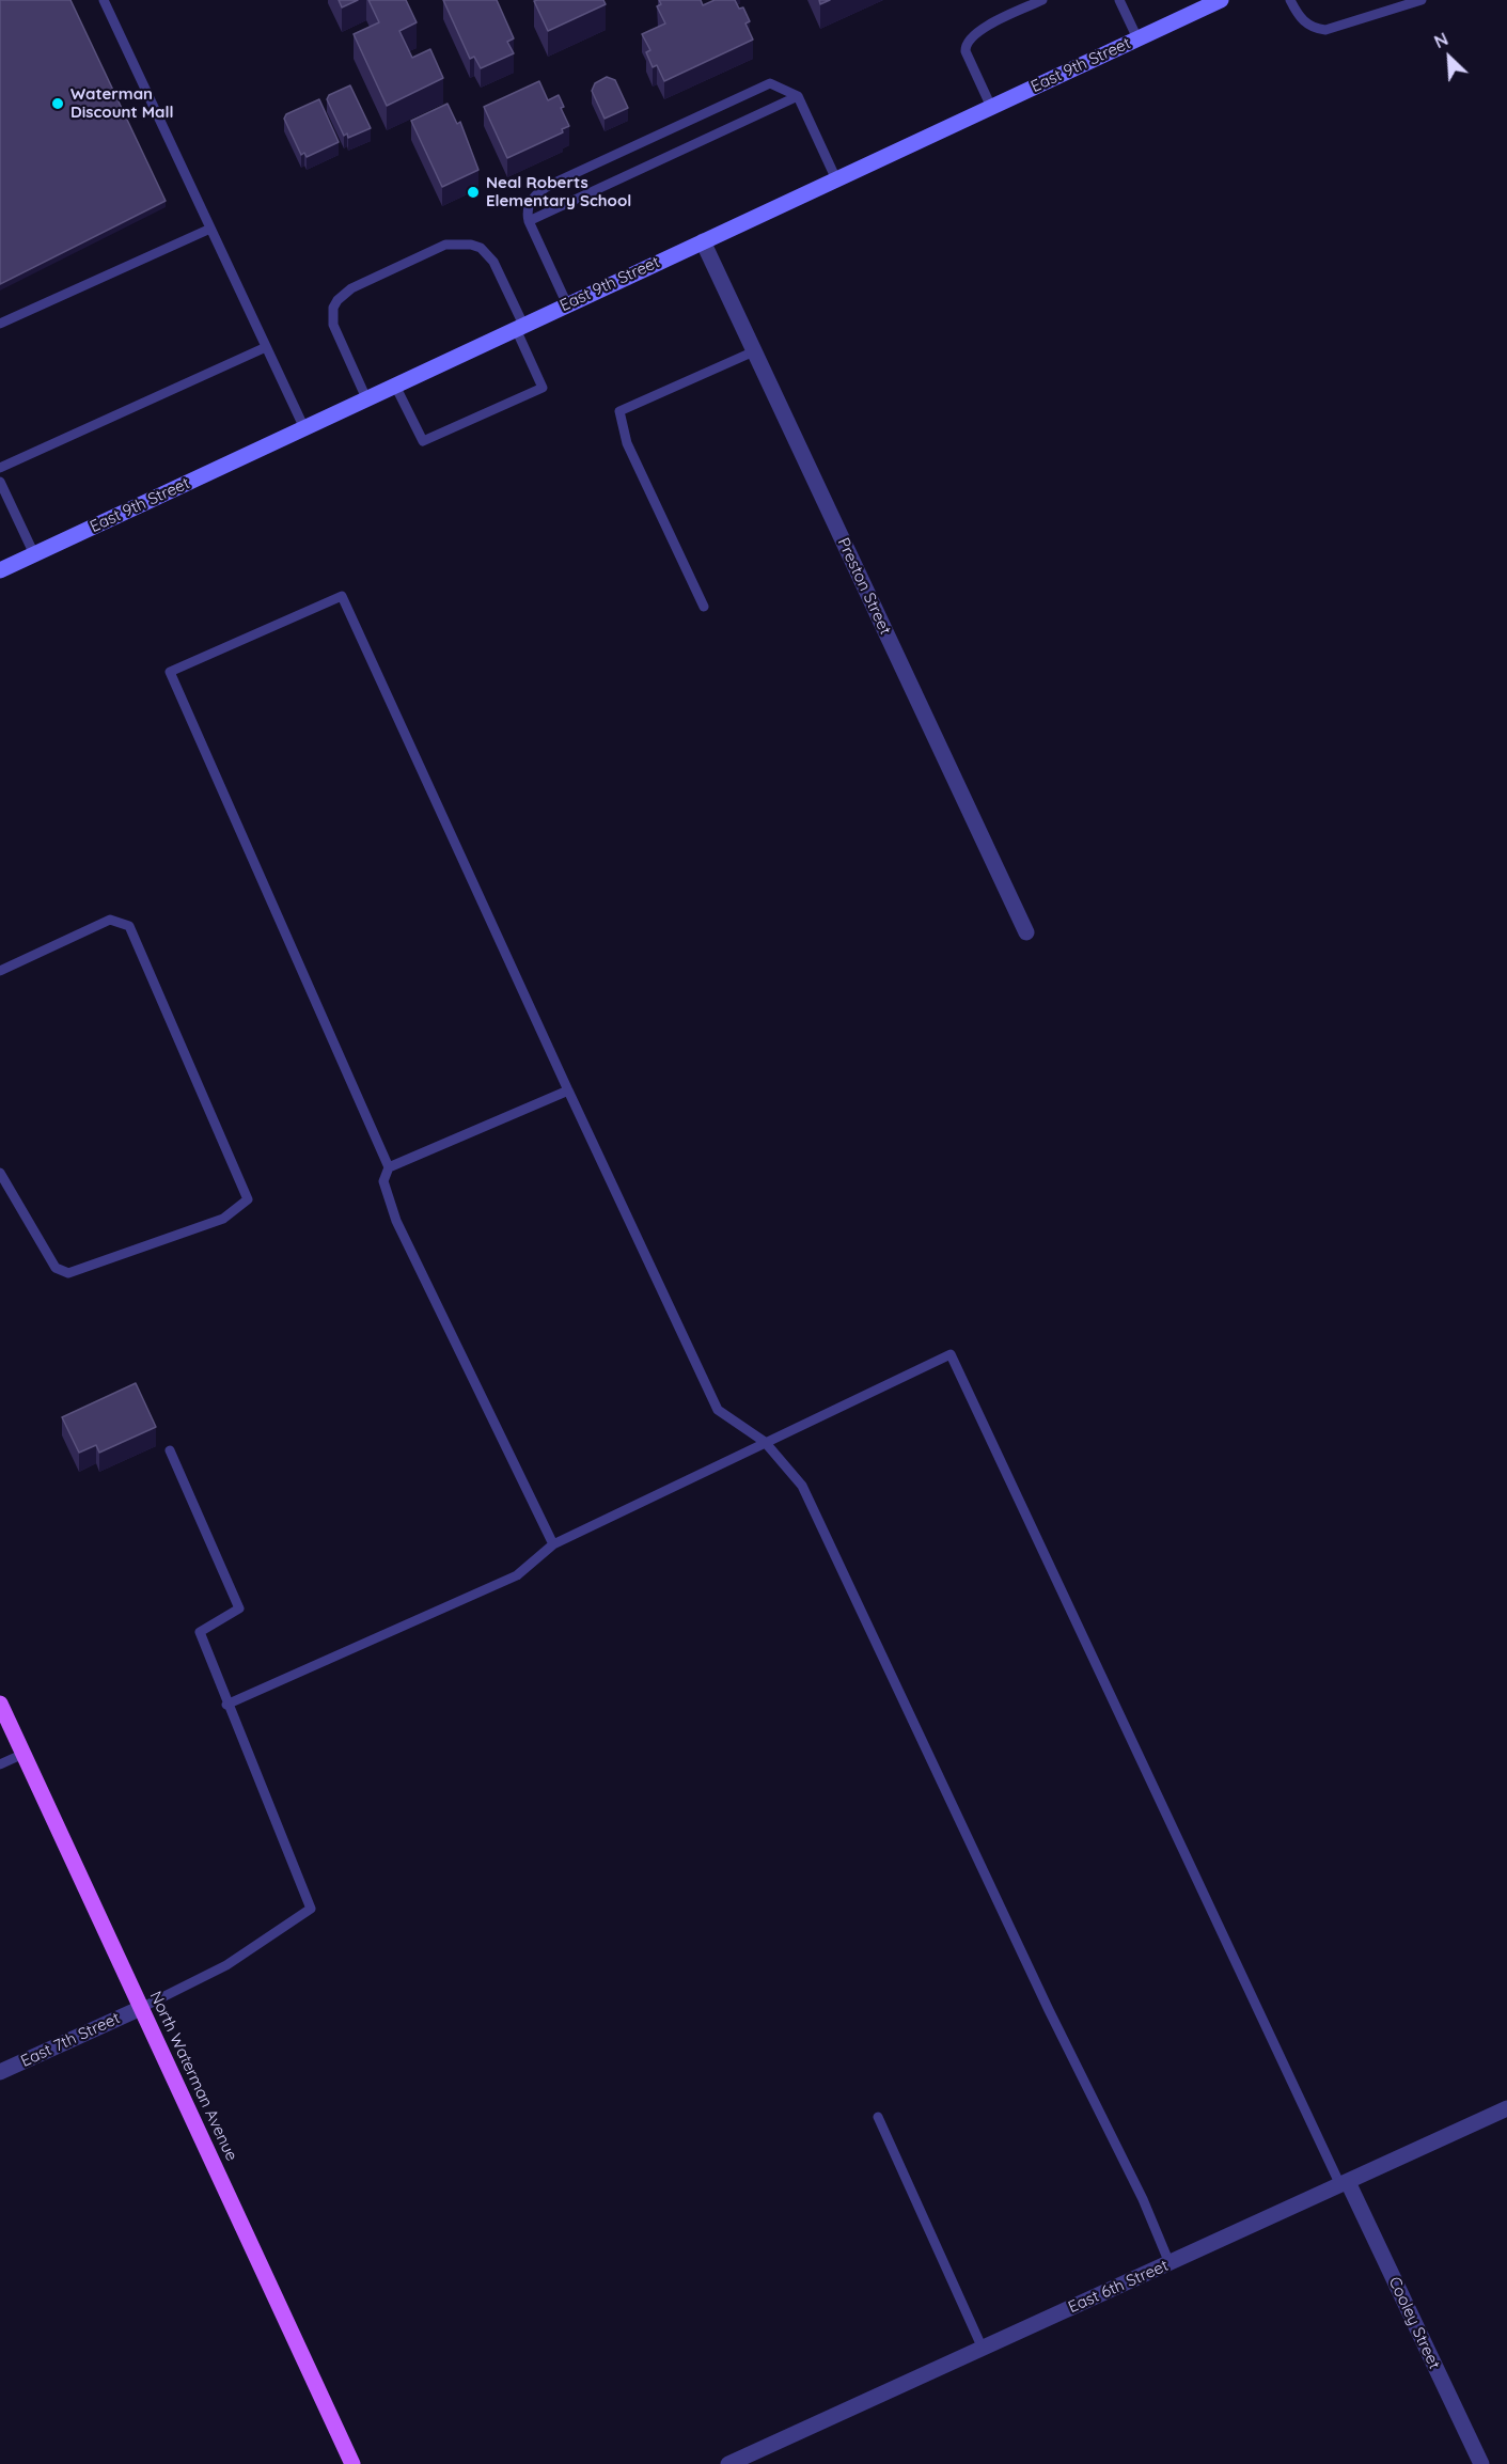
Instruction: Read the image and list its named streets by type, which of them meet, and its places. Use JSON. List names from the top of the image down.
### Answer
{
  "streets": {
    "main road": ["North Waterman Avenue"],
    "street": [
      "East 9th Street",
      "Preston Street",
      "East 7th Street",
      "East 6th Street",
      "Cooley Street"
    ]
  },
  "crossings": [
    ["East 9th Street", "Preston Street"],
    ["East 7th Street", "North Waterman Avenue"],
    ["East 6th Street", "Cooley Street"]
  ],
  "places": ["Waterman Discount Mall", "Neal Roberts Elementary School"],
  "north": "top left"
}
